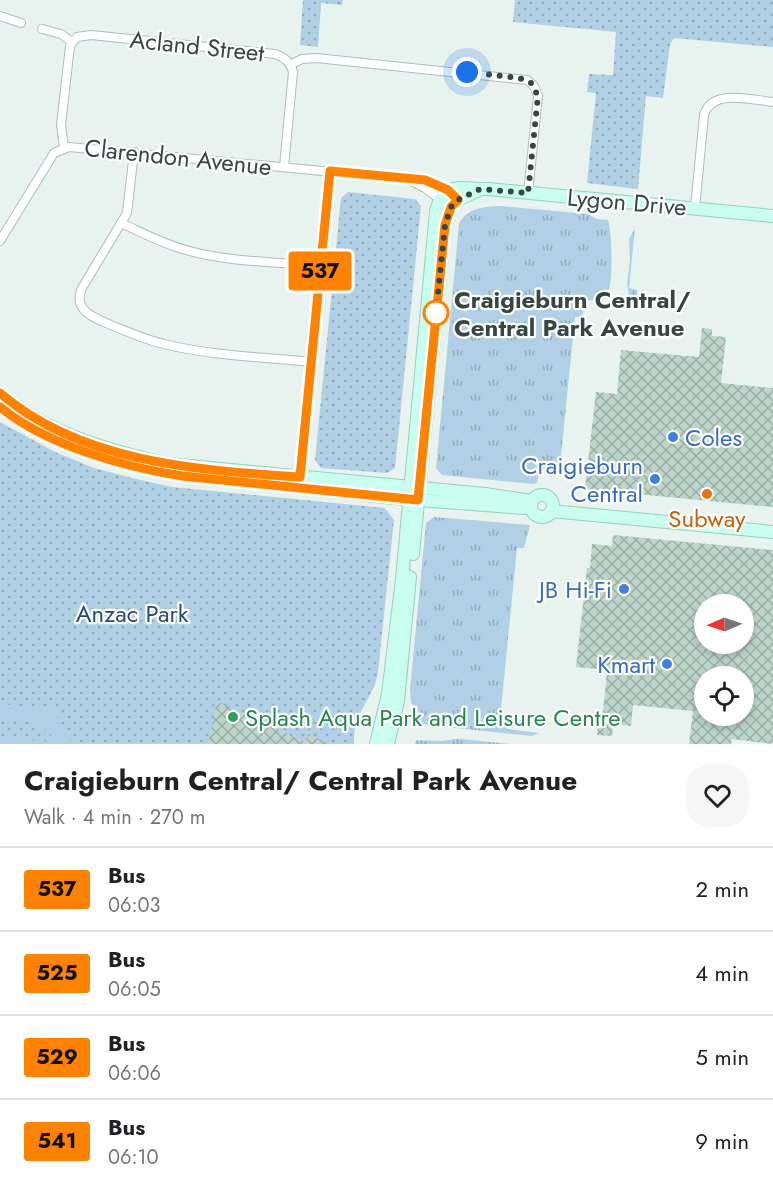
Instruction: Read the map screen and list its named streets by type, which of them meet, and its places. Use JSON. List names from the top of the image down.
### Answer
{
  "streets": {
    "street": ["Acland Street", "Clarendon Avenue", "Lygon Drive"]
  },
  "crossings": [
    ["Acland Street", "Clarendon Avenue"],
    ["Clarendon Avenue", "Lygon Drive"]
  ],
  "parks": ["Anzac Park"],
  "places": [
    "Craigieburn Central/ Central Park Avenue",
    "Coles",
    "Craigieburn Central",
    "Subway",
    "JB Hi-Fi",
    "Kmart",
    "Splash Aqua Park and Leisure Centre"
  ],
  "lines": ["bus line 537"],
  "north": "left",
  "page": {
    "on_map": "537",
    "heading": ["Craigieburn Central/ Central Park Avenue", "Walk · 4 min · 270 m"],
    "list": [
      {
        "mark": "537",
        "name": "Bus",
        "note": "06:03",
        "value": "2 min"
      },
      {
        "mark": "525",
        "name": "Bus",
        "note": "06:05",
        "value": "4 min"
      },
      {
        "mark": "529",
        "name": "Bus",
        "note": "06:06",
        "value": "5 min"
      },
      {
        "mark": "541",
        "name": "Bus",
        "note": "06:10",
        "value": "9 min"
      }
    ]
  }
}
